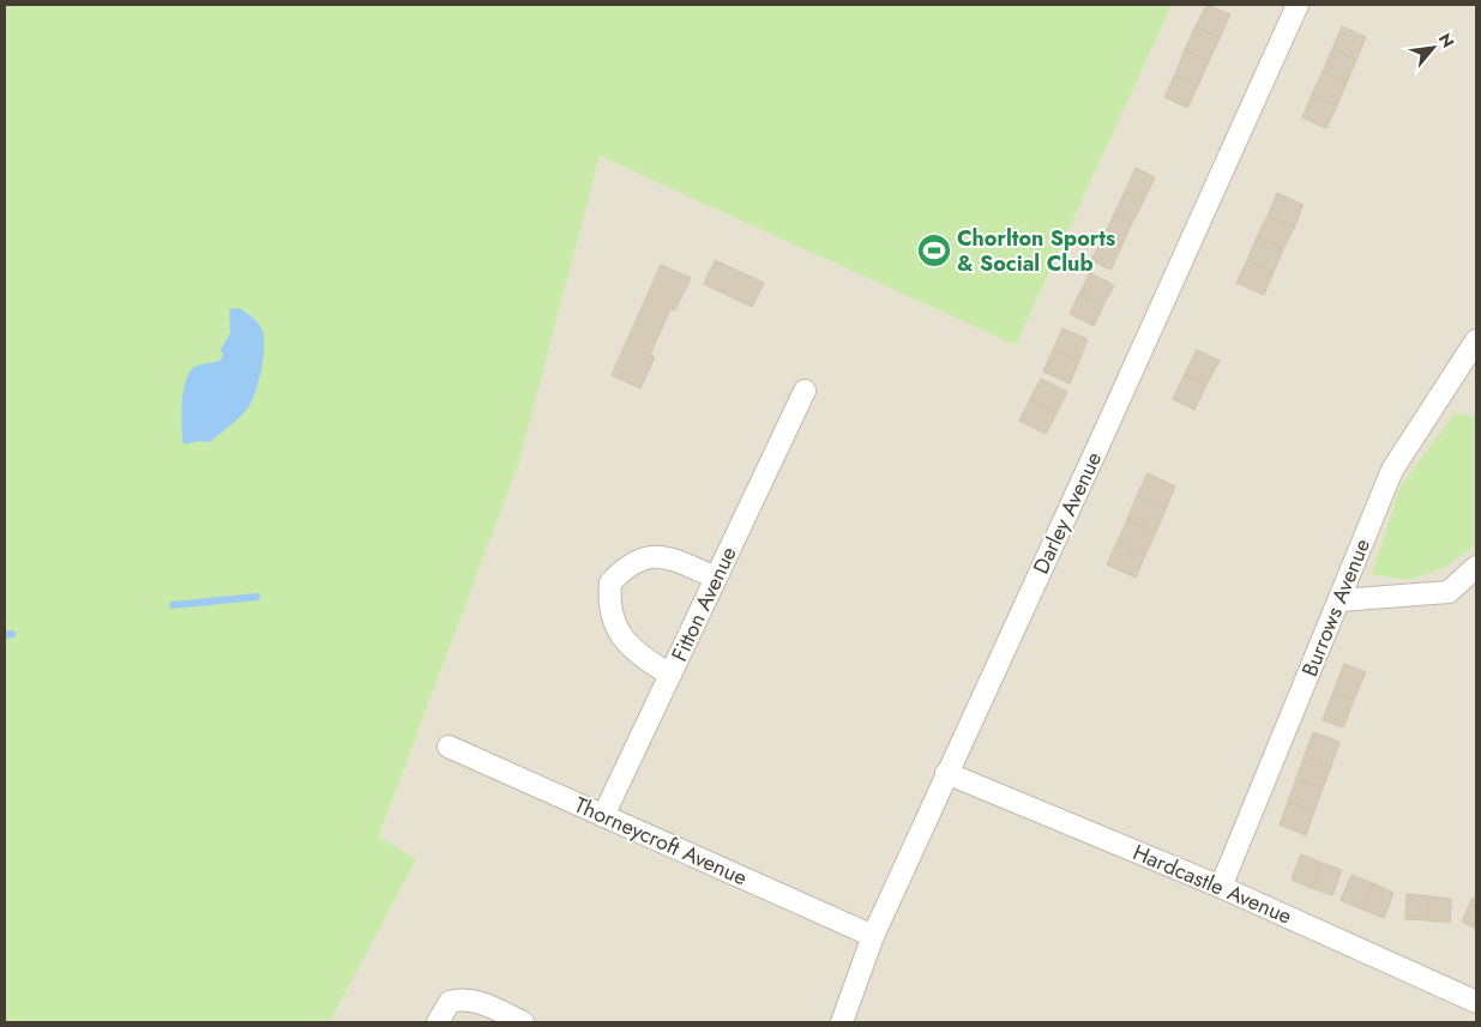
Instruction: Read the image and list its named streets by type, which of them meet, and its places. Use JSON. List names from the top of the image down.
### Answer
{
  "streets": {
    "street": [
      "Darley Avenue",
      "Fitton Avenue",
      "Burrows Avenue",
      "Thorneycroft Avenue",
      "Hardcastle Avenue"
    ]
  },
  "crossings": [
    ["Darley Avenue", "Thorneycroft Avenue"],
    ["Darley Avenue", "Hardcastle Avenue"],
    ["Fitton Avenue", "Thorneycroft Avenue"],
    ["Burrows Avenue", "Hardcastle Avenue"]
  ],
  "places": {
    "sports": ["Chorlton Sports & Social Club"]
  },
  "north": "top right"
}
